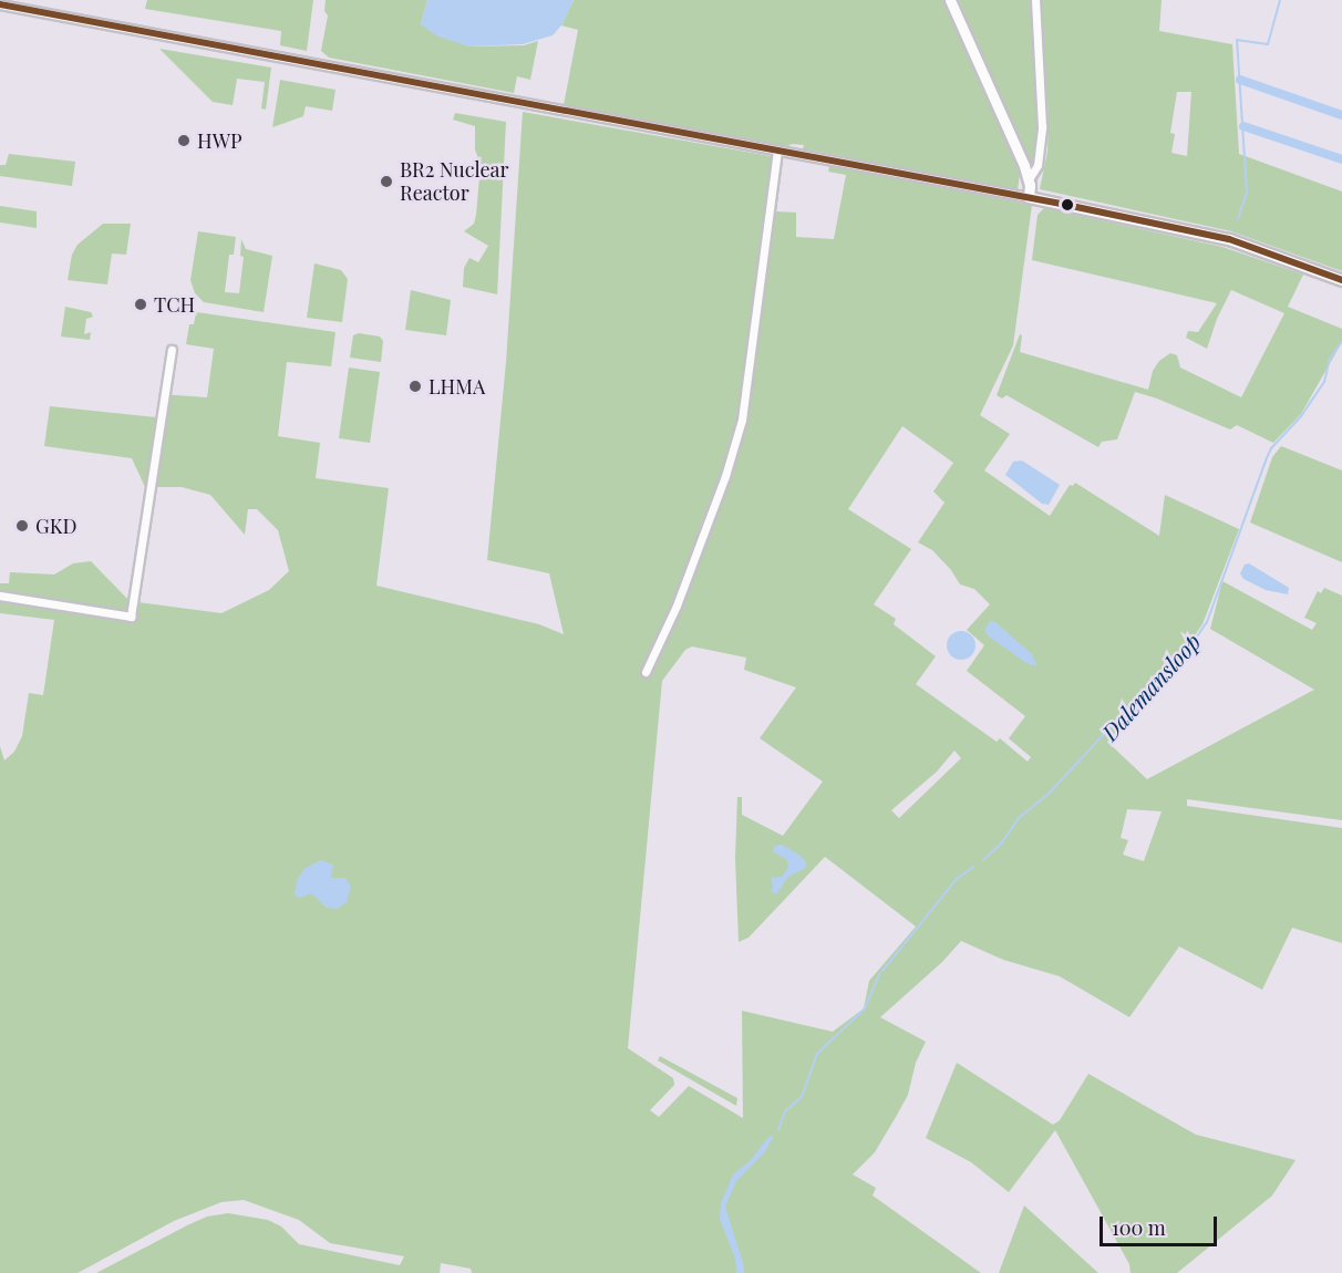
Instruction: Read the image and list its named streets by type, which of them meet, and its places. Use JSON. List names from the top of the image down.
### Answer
{
  "water": ["Dalemansloop"],
  "places": [
    "HWP",
    "BR2 Nuclear Reactor",
    "TCH",
    "LHMA",
    "GKD"
  ],
  "scale_bar": "100 m"
}
